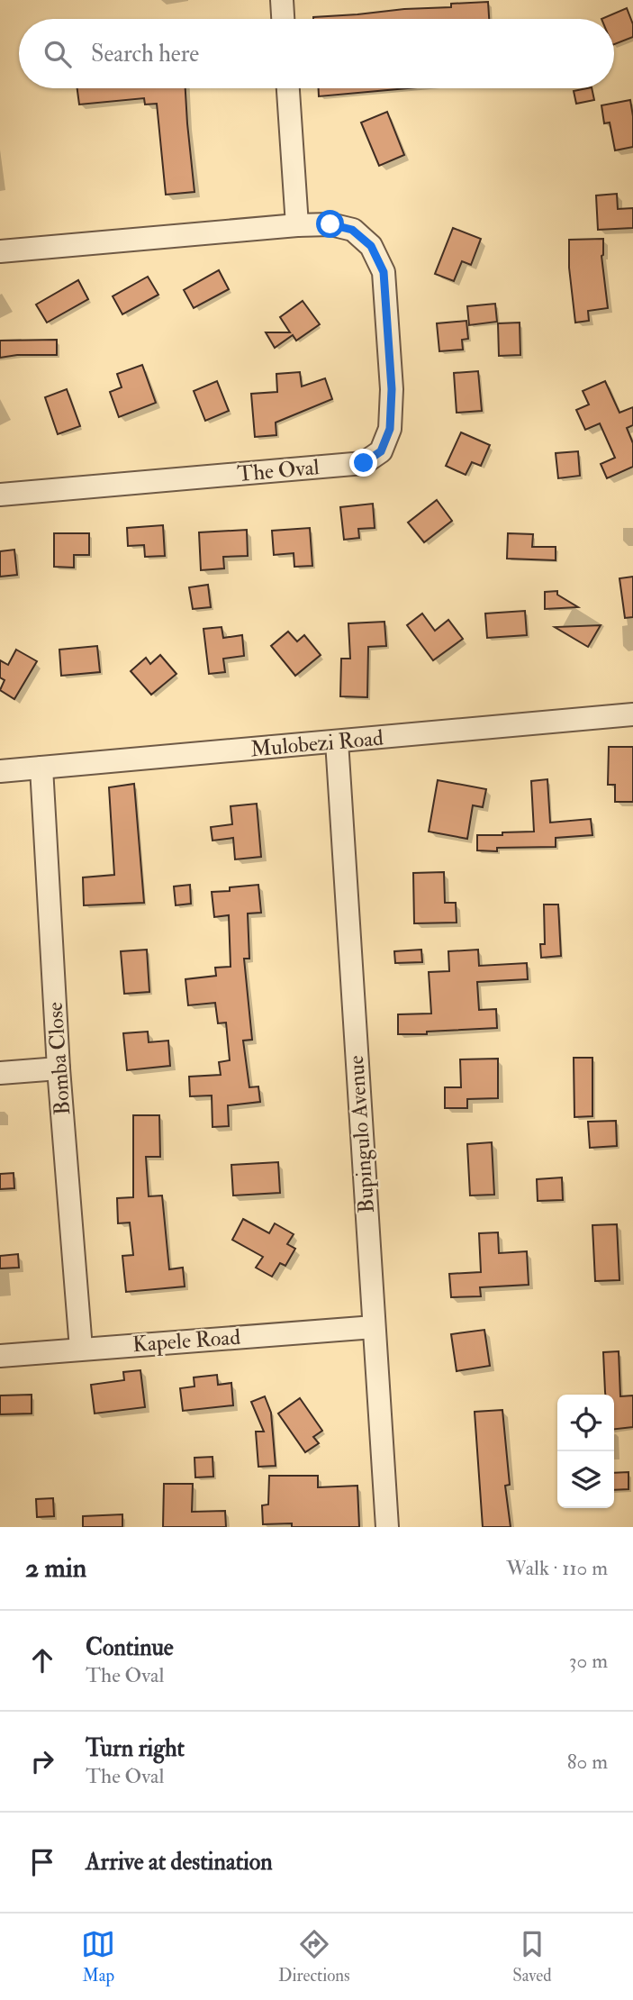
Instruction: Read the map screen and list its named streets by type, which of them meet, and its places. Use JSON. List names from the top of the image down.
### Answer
{
  "streets": {
    "street": [
      "The Oval",
      "Mulobezi Road",
      "Bomba Close",
      "Bupingulo Avenue",
      "Kapele Road"
    ]
  },
  "crossings": [
    ["Mulobezi Road", "Bomba Close"],
    ["Mulobezi Road", "Bupingulo Avenue"],
    ["Bomba Close", "Kapele Road"],
    ["Bupingulo Avenue", "Kapele Road"]
  ],
  "page": {
    "search": "Search here",
    "heading": ["2 min", "Walk · 110 m"],
    "list": [
      ["Continue", "The Oval", "30 m"],
      ["Turn right", "The Oval", "80 m"],
      "Arrive at destination"
    ],
    "nav": ["Map", "Directions", "Saved"]
  }
}
